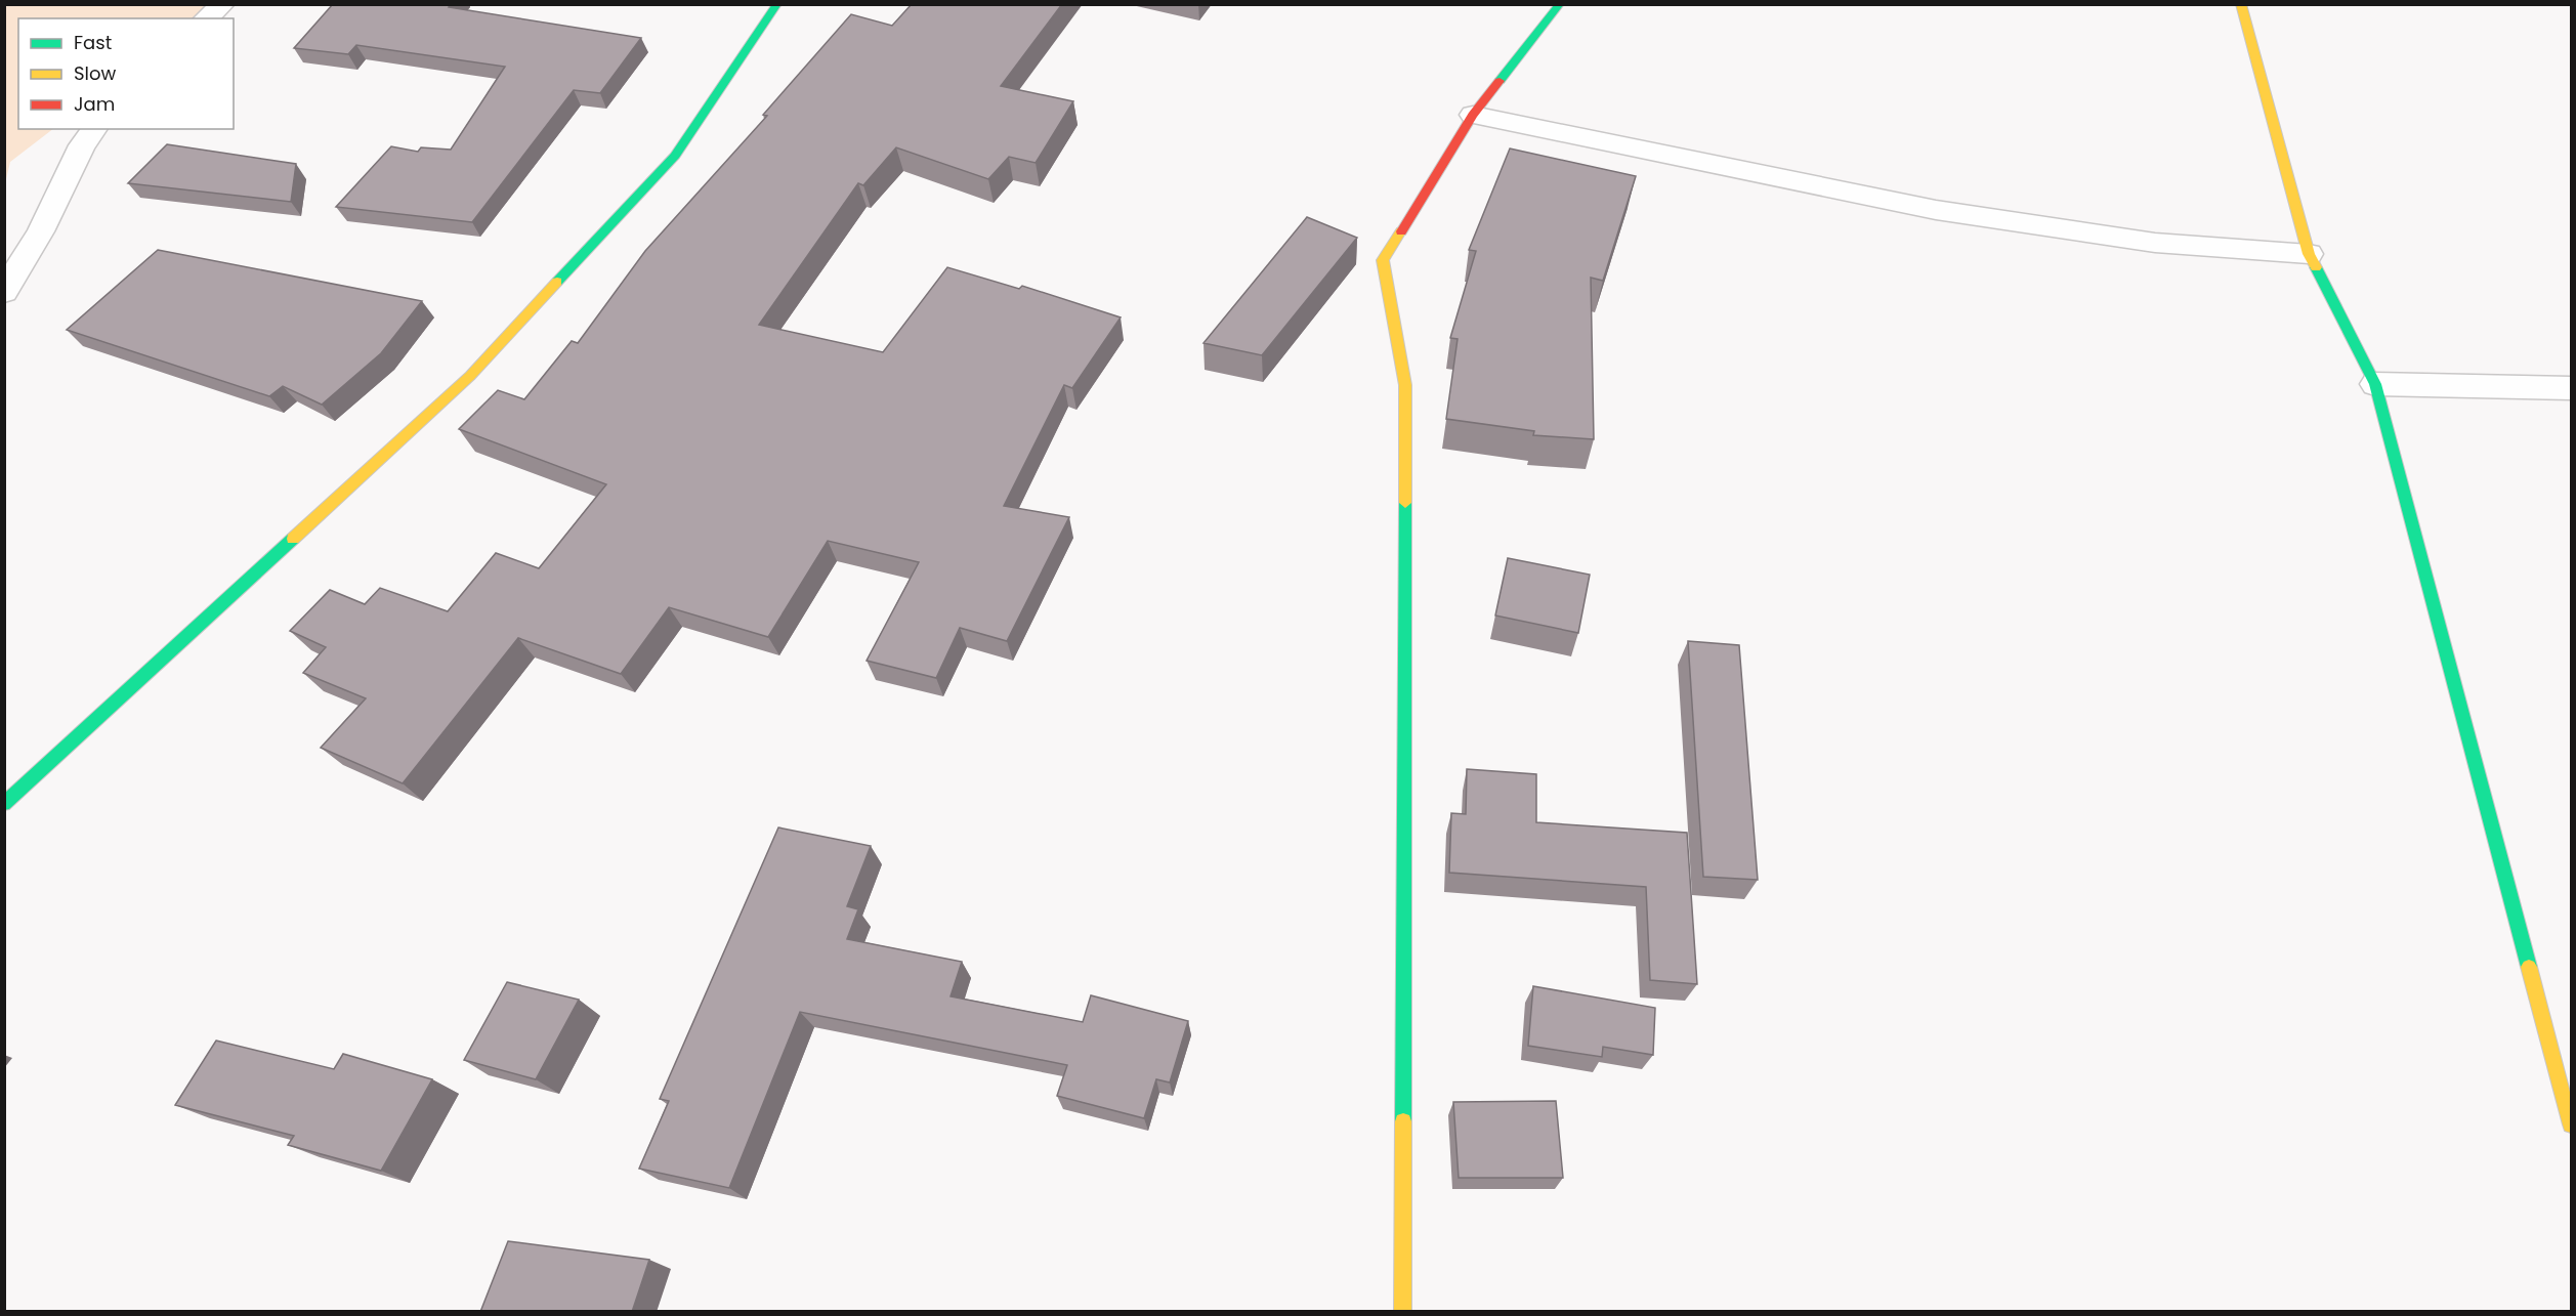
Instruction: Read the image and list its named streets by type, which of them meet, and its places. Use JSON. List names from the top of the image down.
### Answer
{
  "legend": ["Fast", "Slow", "Jam"]
}
